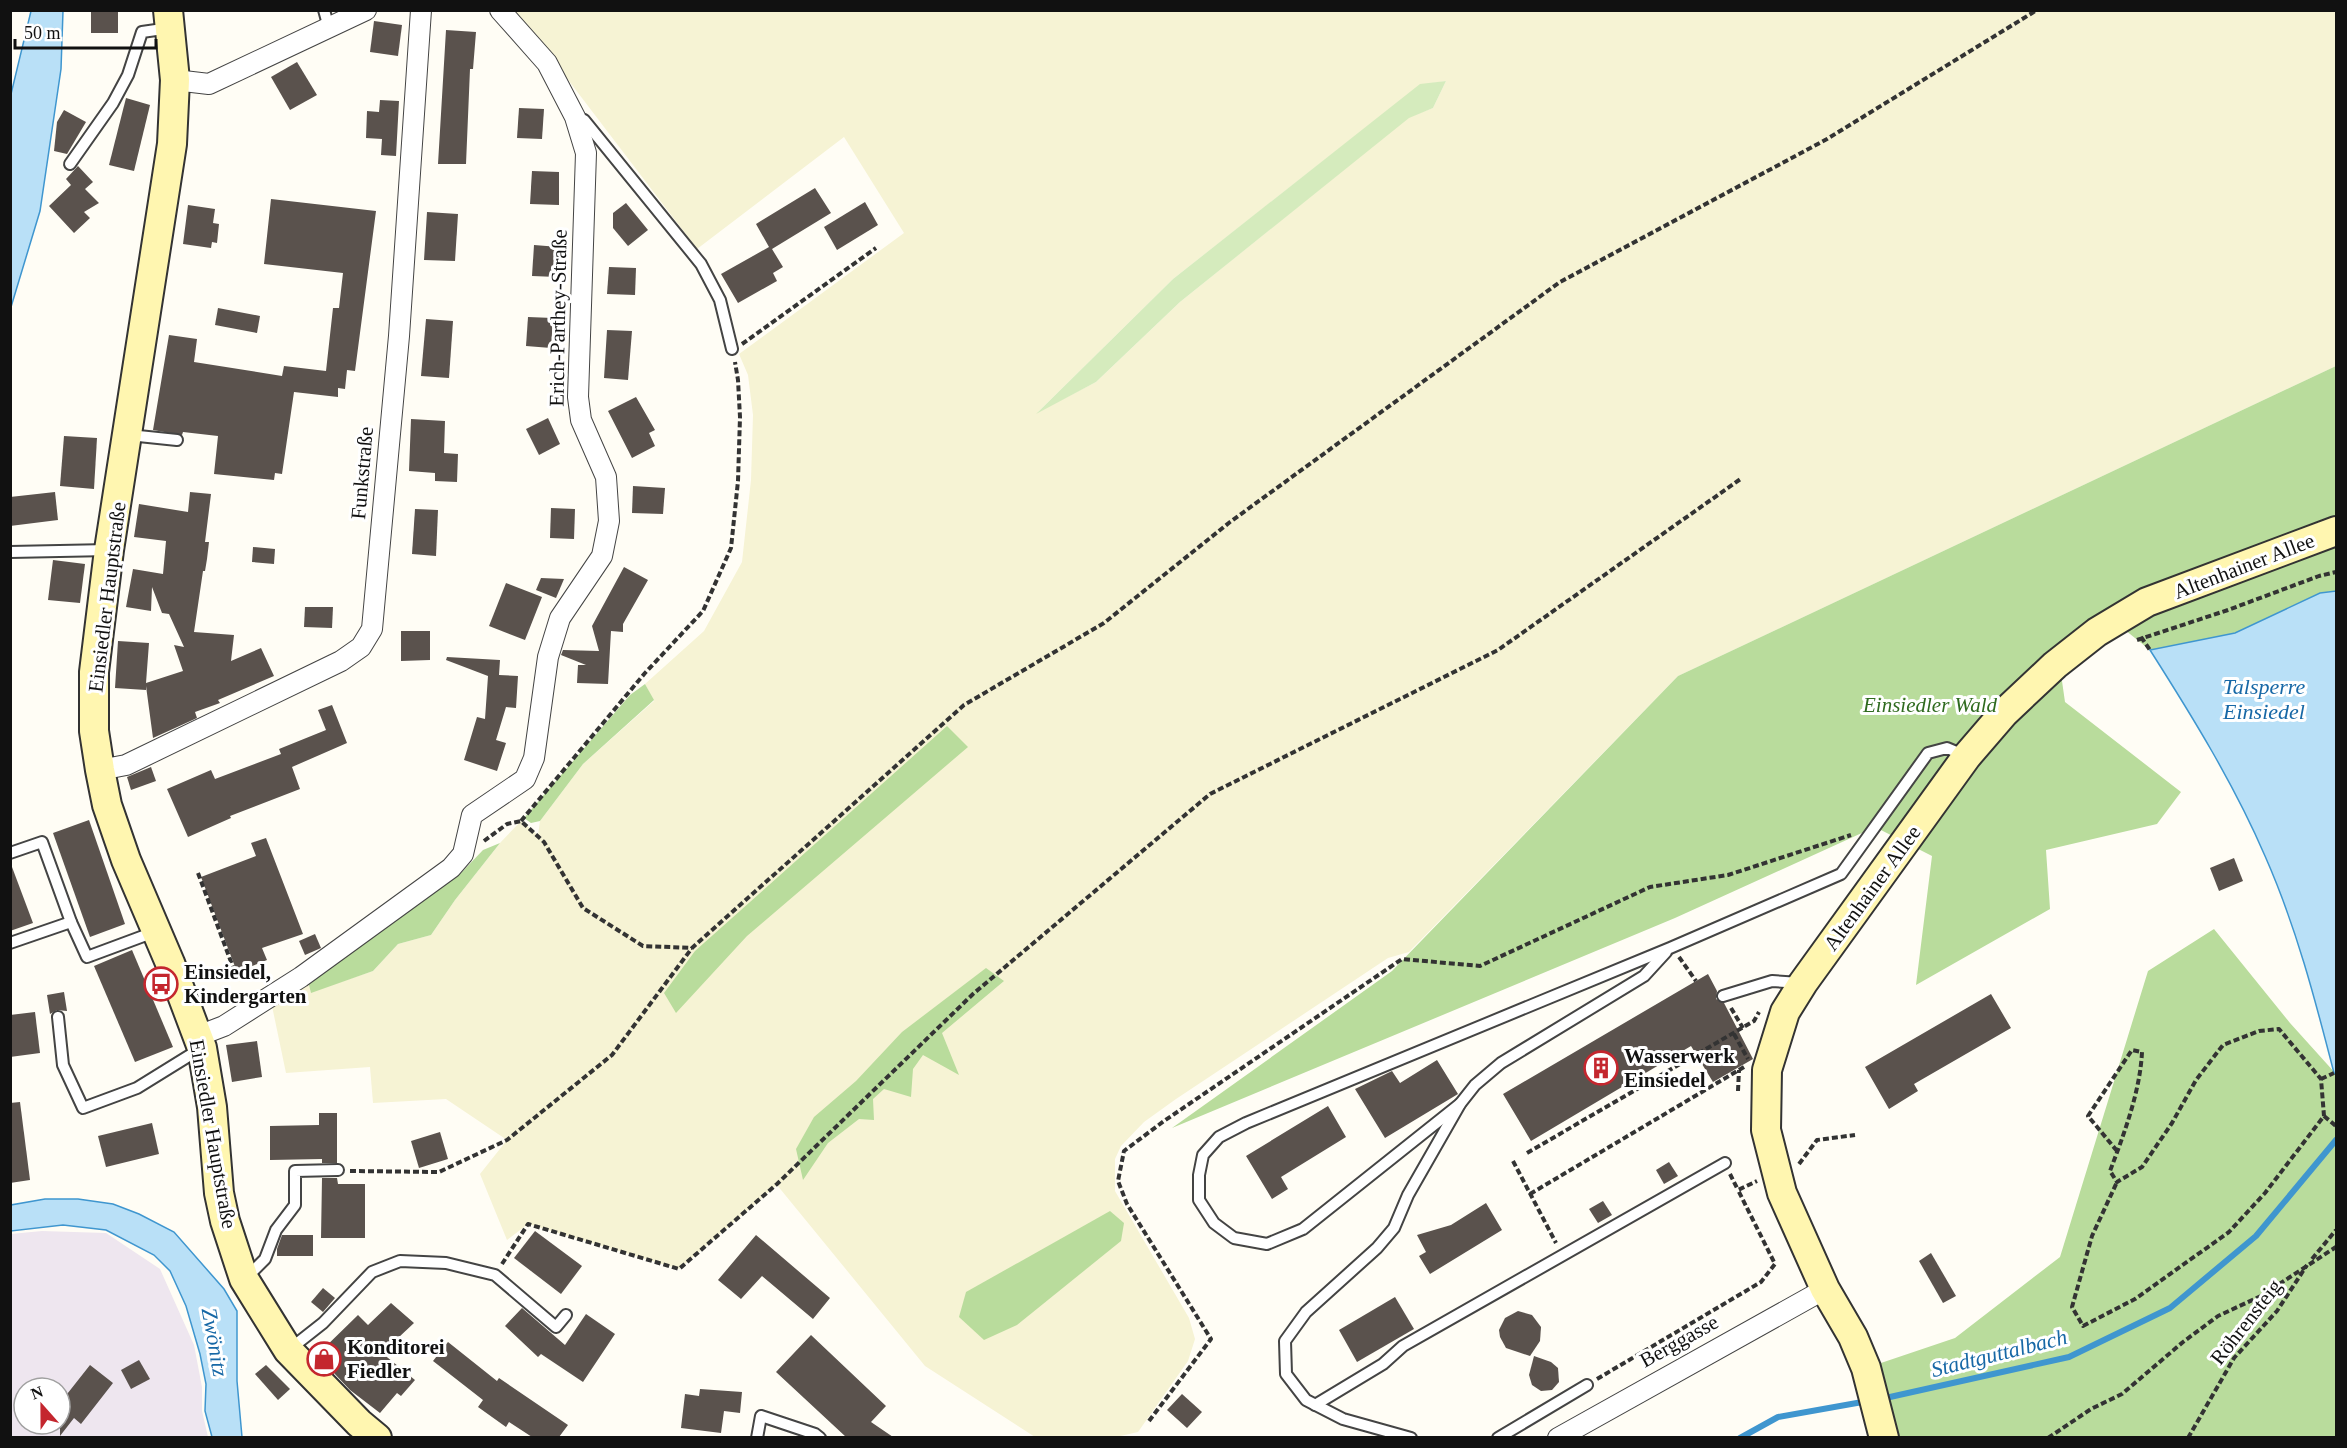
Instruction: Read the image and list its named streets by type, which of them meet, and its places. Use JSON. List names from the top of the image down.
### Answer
{
  "streets": {
    "main road": ["Altenhainer Allee", "Einsiedler Hauptstraße"],
    "street": ["Erich-Parthey-Straße", "Funkstraße", "Berggasse"],
    "path": ["Röhrensteig"]
  },
  "crossings": [
    ["Funkstraße", "Einsiedler Hauptstraße"],
    ["Altenhainer Allee", "Berggasse"]
  ],
  "water": ["Talsperre Einsiedel", "Zwönitz", "Stadtguttalbach"],
  "parks": ["Einsiedler Wald"],
  "places": {
    "bus stop": ["Einsiedel, Kindergarten"],
    "building": ["Wasserwerk Einsiedel"],
    "shop": ["Konditorei Fiedler"]
  },
  "scale_bar": "50 m",
  "north": "top"
}
